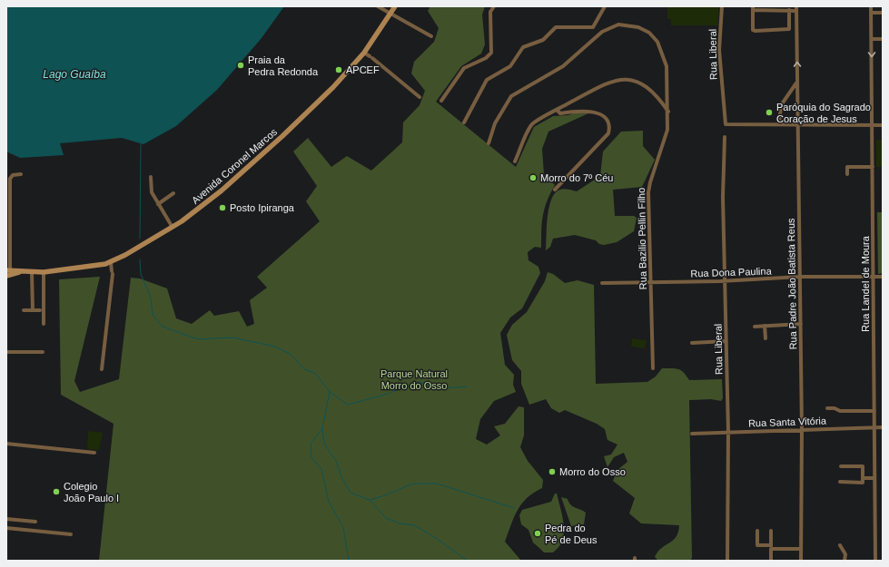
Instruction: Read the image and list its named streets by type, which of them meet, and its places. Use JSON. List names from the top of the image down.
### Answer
{
  "streets": {
    "main road": ["Avenida Coronel Marcos"],
    "street": [
      "Rua Liberal",
      "Rua Bazilio Pellin Filho",
      "Rua Dona Paulina",
      "Rua Padre João Batista Reus",
      "Rua Landel de Moura",
      "Rua Santa Vitória"
    ]
  },
  "crossings": [
    ["Rua Liberal", "Rua Dona Paulina"],
    ["Rua Liberal", "Rua Santa Vitória"],
    ["Rua Bazilio Pellin Filho", "Rua Dona Paulina"],
    ["Rua Dona Paulina", "Rua Padre João Batista Reus"],
    ["Rua Dona Paulina", "Rua Landel de Moura"],
    ["Rua Padre João Batista Reus", "Rua Santa Vitória"],
    ["Rua Landel de Moura", "Rua Santa Vitória"]
  ],
  "water": ["Lago Guaíba"],
  "parks": ["Parque Natural Morro do Osso"],
  "places": [
    "Praia da Pedra Redonda",
    "APCEF",
    "Paróquia do Sagrado Coração de Jesus",
    "Morro do 7º Céu",
    "Posto Ipiranga",
    "Morro do Osso",
    "Colegio João Paulo I",
    "Pedra do Pé de Deus"
  ]
}
